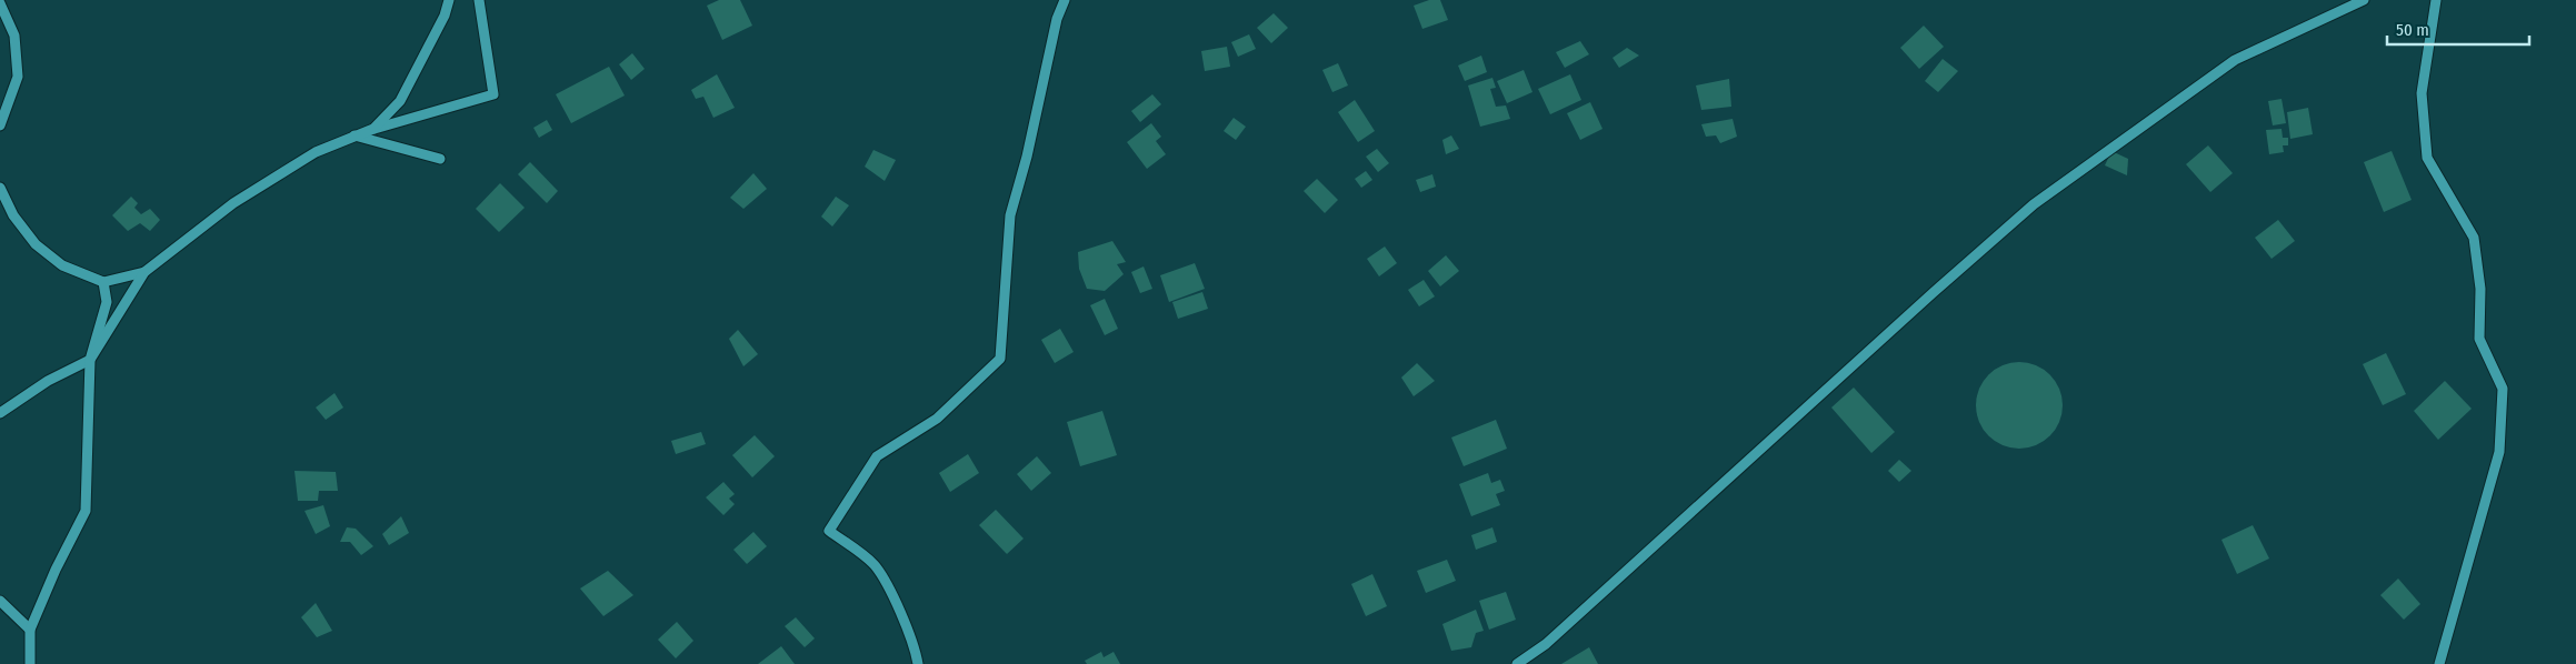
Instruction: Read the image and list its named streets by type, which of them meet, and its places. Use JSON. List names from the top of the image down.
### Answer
{
  "scale_bar": "50 m"
}
